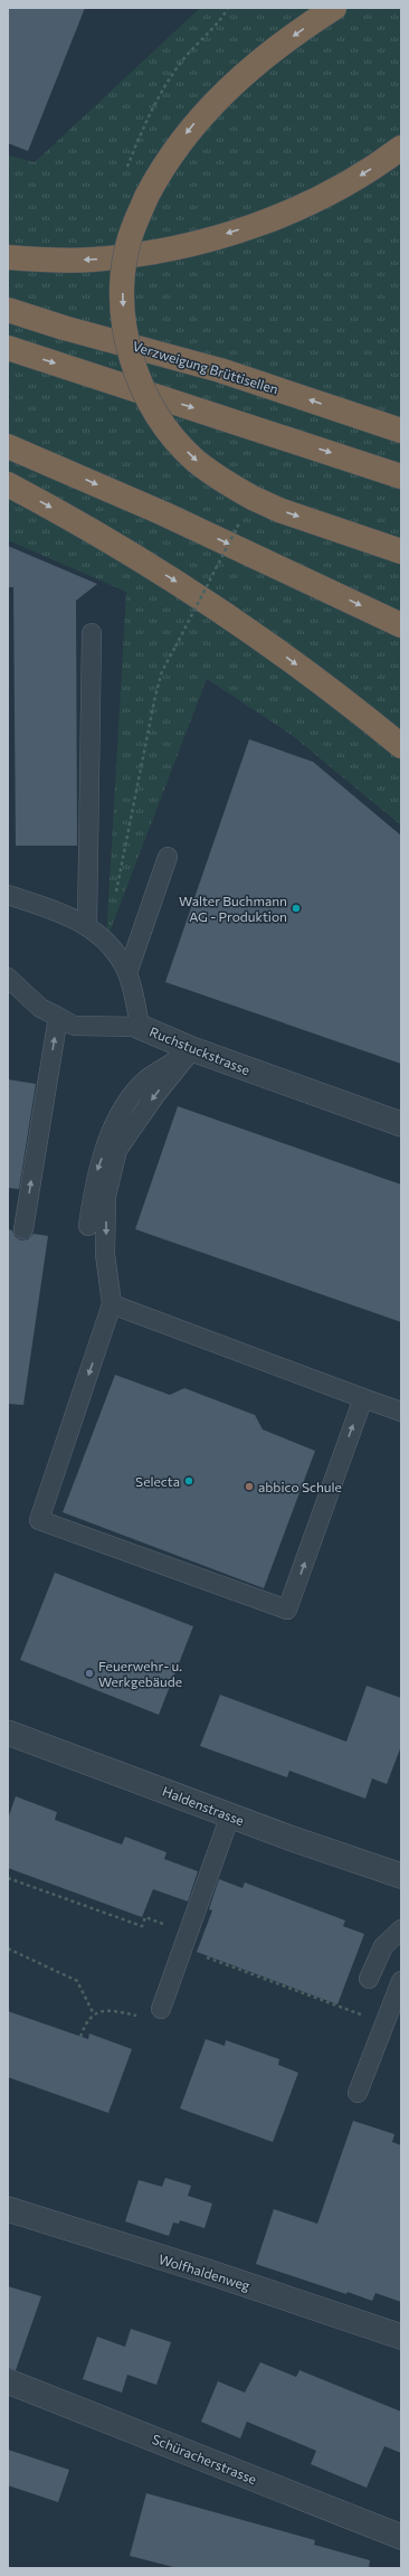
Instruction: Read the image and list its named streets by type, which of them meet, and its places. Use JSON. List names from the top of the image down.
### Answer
{
  "streets": {
    "highway": ["Verzweigung Brüttisellen"],
    "street": [
      "Ruchstuckstrasse",
      "Haldenstrasse",
      "Wolfhaldenweg",
      "Schüracherstrasse"
    ]
  },
  "places": [
    "Walter Buchmann AG - Produktion",
    "Selecta",
    "abbico Schule",
    "Feuerwehr- u. Werkgebäude"
  ]
}
